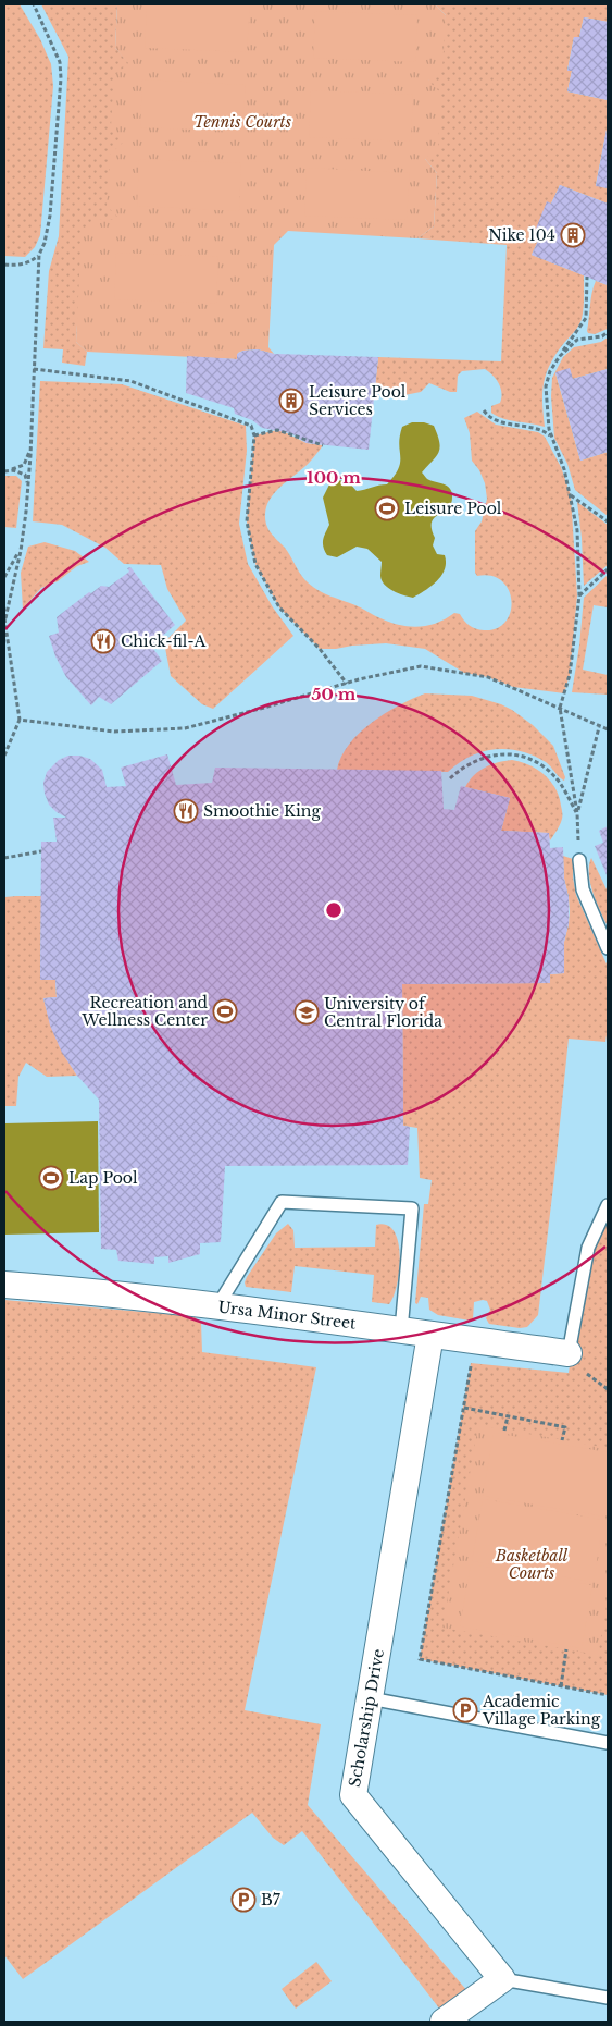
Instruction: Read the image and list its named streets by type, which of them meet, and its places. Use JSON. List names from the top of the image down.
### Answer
{
  "streets": {
    "street": ["Ursa Minor Street", "Scholarship Drive"]
  },
  "crossings": [
    ["Ursa Minor Street", "Scholarship Drive"]
  ],
  "parks": ["Tennis Courts", "Basketball Courts"],
  "places": {
    "building": ["Nike 104", "Leisure Pool Services"],
    "sports": ["Leisure Pool", "Recreation and Wellness Center", "Lap Pool"],
    "restaurant": ["Chick-fil-A", "Smoothie King"],
    "school or university": ["University of Central Florida"],
    "parking": ["Academic Village Parking", "B7"]
  },
  "rings": ["100 m", "50 m"]
}
